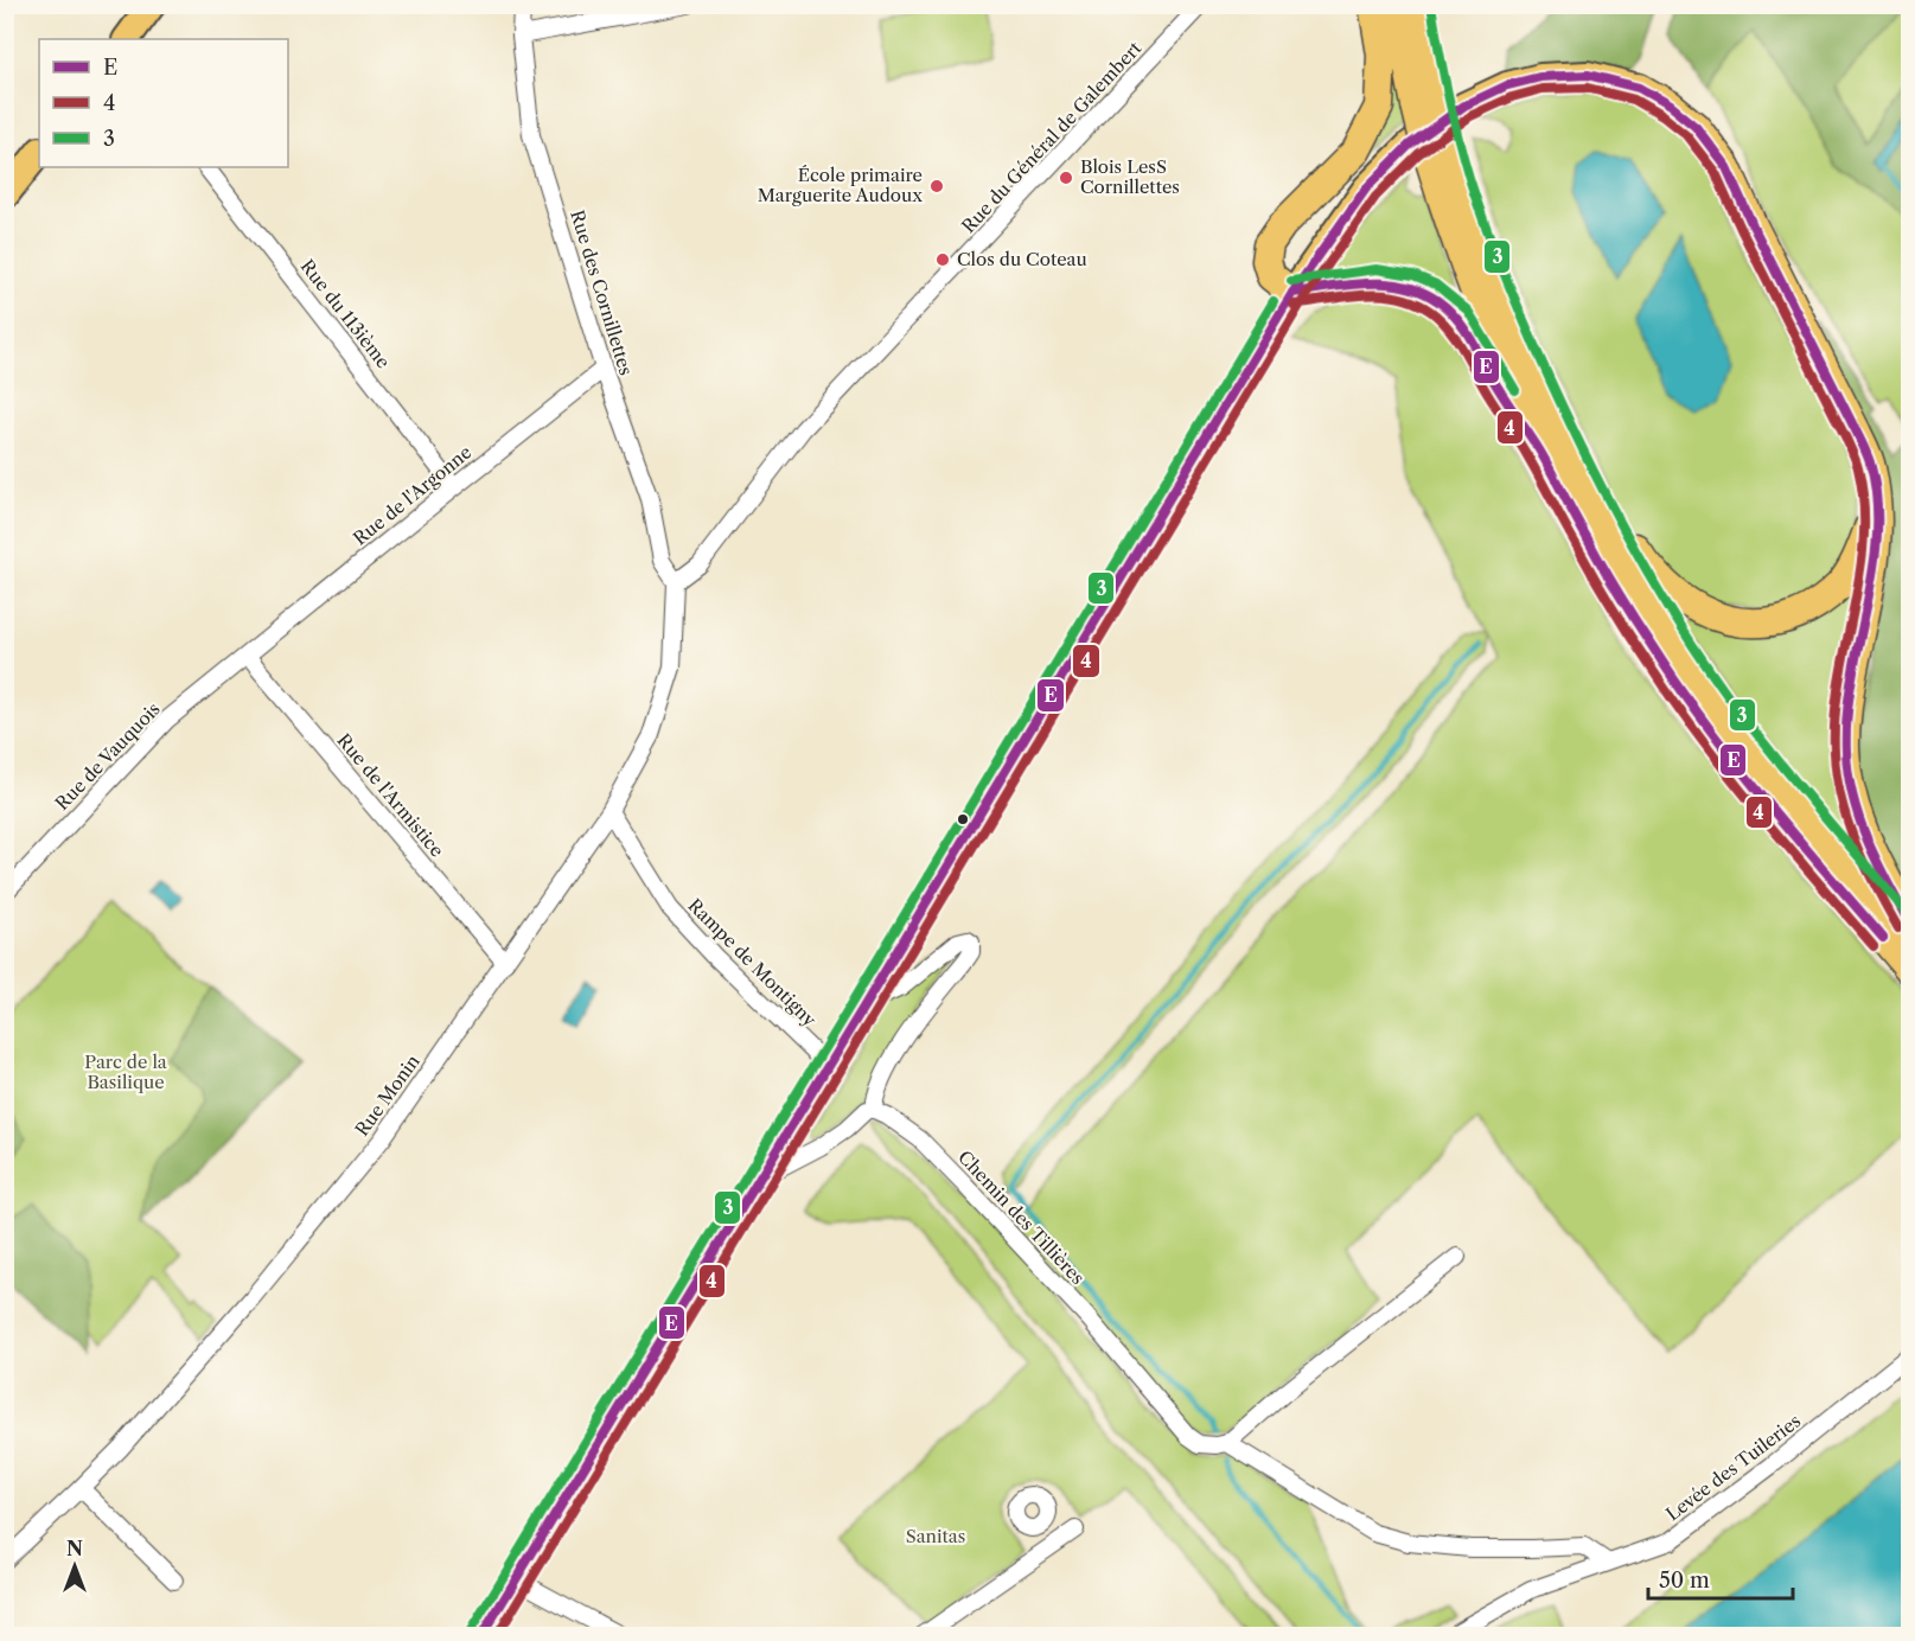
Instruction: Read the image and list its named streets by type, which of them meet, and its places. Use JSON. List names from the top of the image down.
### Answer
{
  "streets": {
    "street": [
      "Rue du Général de Galembert",
      "Rue des Cornillettes",
      "Rue du 113ième",
      "Rue de l'Argonne",
      "Rue de Vauquois",
      "Rue de l'Armistice",
      "Rampe de Montigny",
      "Rue Monin",
      "Chemin des Tillières",
      "Levée des Tuileries"
    ]
  },
  "crossings": [
    ["Rue du Général de Galembert", "Rue des Cornillettes"],
    ["Rue du Général de Galembert", "Rue Monin"],
    ["Rue des Cornillettes", "Rue de l'Argonne"],
    ["Rue des Cornillettes", "Rue Monin"],
    ["Rue du 113ième", "Rue de l'Argonne"],
    ["Rue de l'Argonne", "Rue de Vauquois"],
    ["Rue de l'Argonne", "Rue de l'Armistice"],
    ["Rue de Vauquois", "Rue de l'Armistice"],
    ["Rue de l'Armistice", "Rue Monin"],
    ["Rampe de Montigny", "Rue Monin"],
    ["Chemin des Tillières", "Levée des Tuileries"]
  ],
  "parks": ["Parc de la Basilique", "Sanitas"],
  "places": ["Blois LesS Cornillettes", "École primaire Marguerite Audoux", "Clos du Coteau"],
  "lines": ["transit line 3", "transit line E", "transit line 4"],
  "legend": ["E", "4", "3"],
  "scale_bar": "50 m",
  "north": "top"
}
